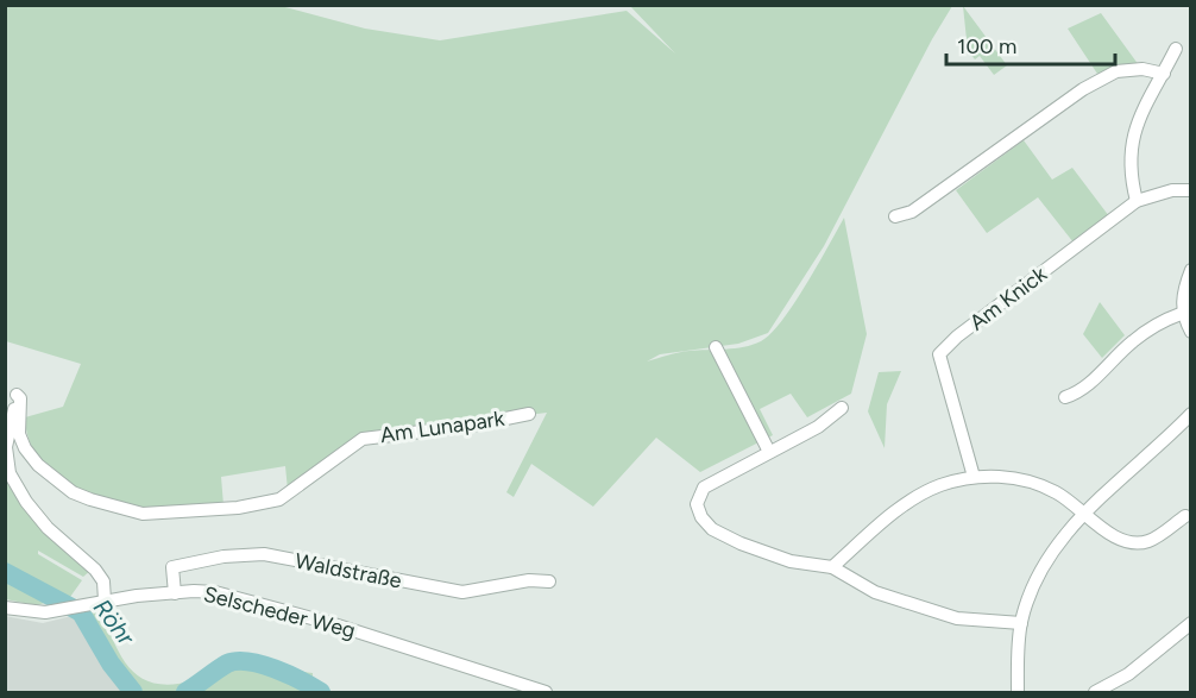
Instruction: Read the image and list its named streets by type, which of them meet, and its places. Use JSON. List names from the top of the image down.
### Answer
{
  "streets": {
    "street": [
      "Am Knick",
      "Am Lunapark",
      "Waldstraße",
      "Selscheder Weg"
    ]
  },
  "crossings": [
    ["Waldstraße", "Selscheder Weg"]
  ],
  "water": ["Röhr"],
  "scale_bar": "100 m"
}
